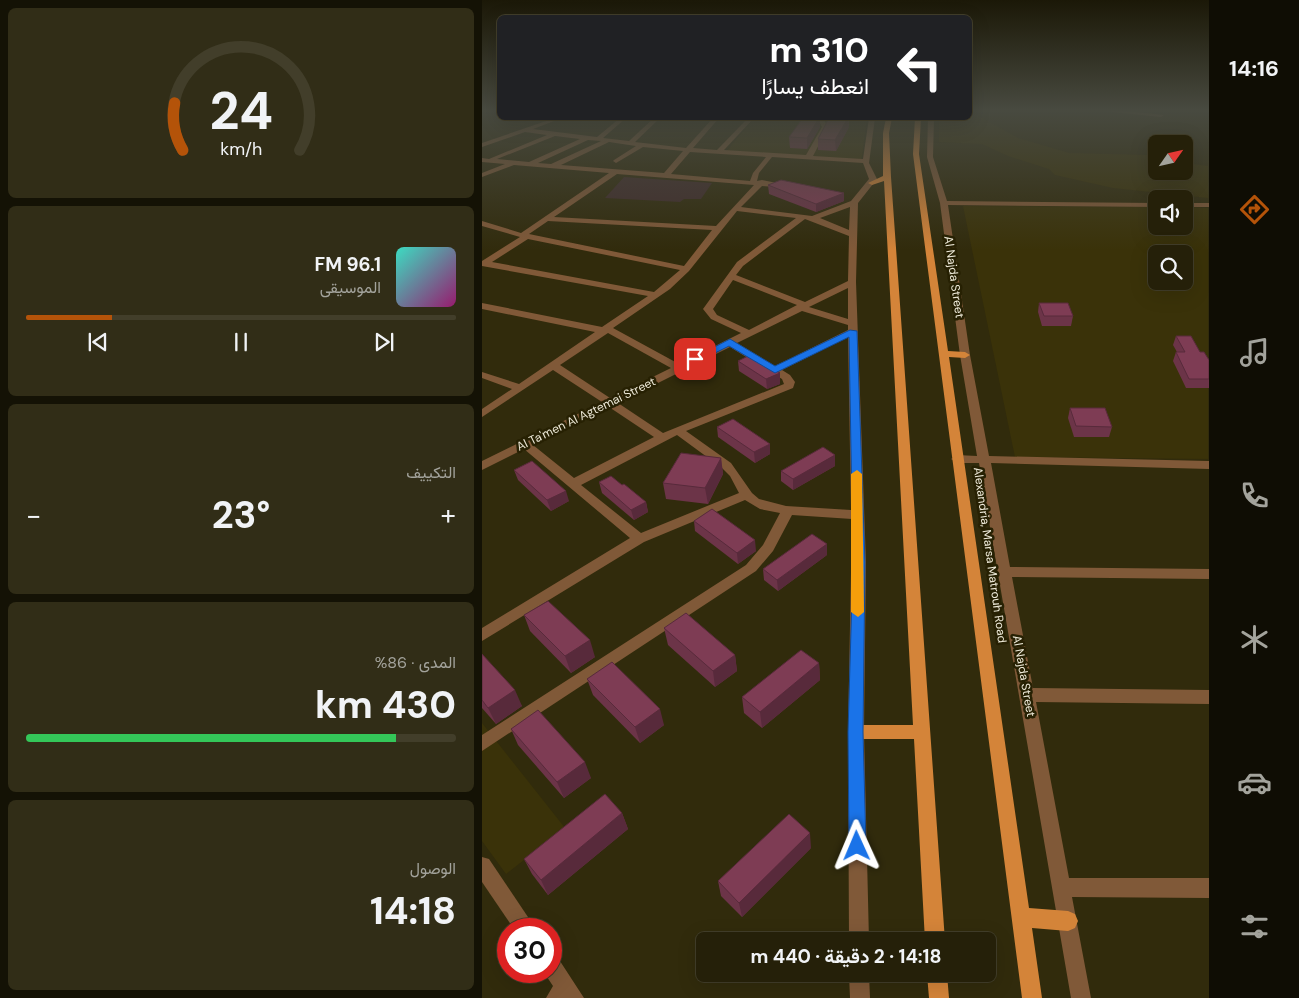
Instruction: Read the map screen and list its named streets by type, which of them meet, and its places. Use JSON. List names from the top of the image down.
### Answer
{
  "streets": {
    "main road": ["Alexandria, Marsa Matrouh Road"],
    "street": ["Al Najda Street", "Al Ta'men Al Agtemai Street"]
  },
  "north": "top right",
  "page": {
    "tabs": "14:16",
    "turn": ["310 m", "انعطف يسارًا"],
    "song": ["96.1 FM", "الموسيقى"],
    "tile": [
      "التكييف",
      ["المدى · 86%", "430 km"],
      ["الوصول", "14:18"]
    ],
    "heat": ["−", "23°", "+"],
    "limit": "30",
    "trip": "14:18 · 2 دقيقة · 440 m",
    "gauge": ["24", "km/h"]
  }
}
